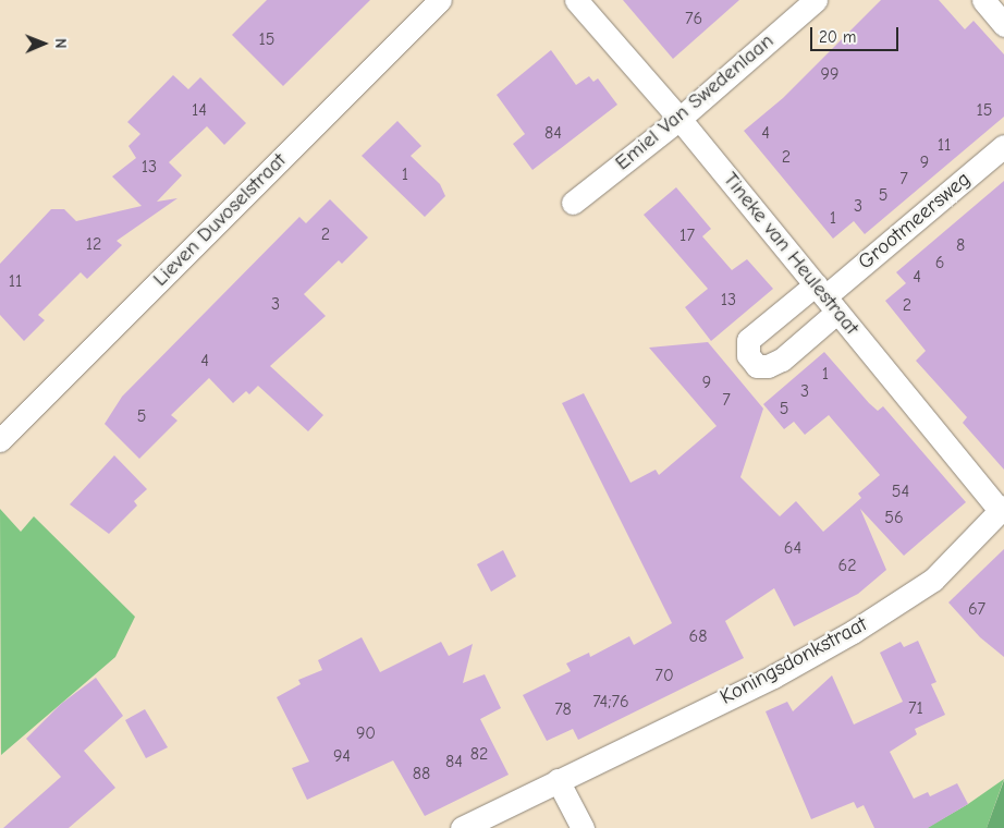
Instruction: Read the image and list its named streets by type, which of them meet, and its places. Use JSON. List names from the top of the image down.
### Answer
{
  "streets": {
    "street": [
      "Emiel Van Swedenlaan",
      "Lieven Duvoselstraat",
      "Grootmeersweg",
      "Tineke van Heulestraat",
      "Koningsdonkstraat"
    ]
  },
  "crossings": [
    ["Emiel Van Swedenlaan", "Tineke van Heulestraat"],
    ["Grootmeersweg", "Tineke van Heulestraat"],
    ["Tineke van Heulestraat", "Koningsdonkstraat"]
  ],
  "house_numbers": [
    "76",
    "15",
    "99",
    "14",
    "15",
    "84",
    "4",
    "11",
    "2",
    "9",
    "13",
    "1",
    "7",
    "5",
    "3",
    "1",
    "2",
    "17",
    "12",
    "8",
    "6",
    "4",
    "11",
    "13",
    "3",
    "2",
    "4",
    "1",
    "9",
    "3",
    "7",
    "5",
    "5",
    "54",
    "56",
    "64",
    "62",
    "67",
    "68",
    "70",
    "74;76",
    "71",
    "78",
    "90",
    "82",
    "94",
    "84",
    "88"
  ],
  "scale_bar": "20 m",
  "north": "right"
}
